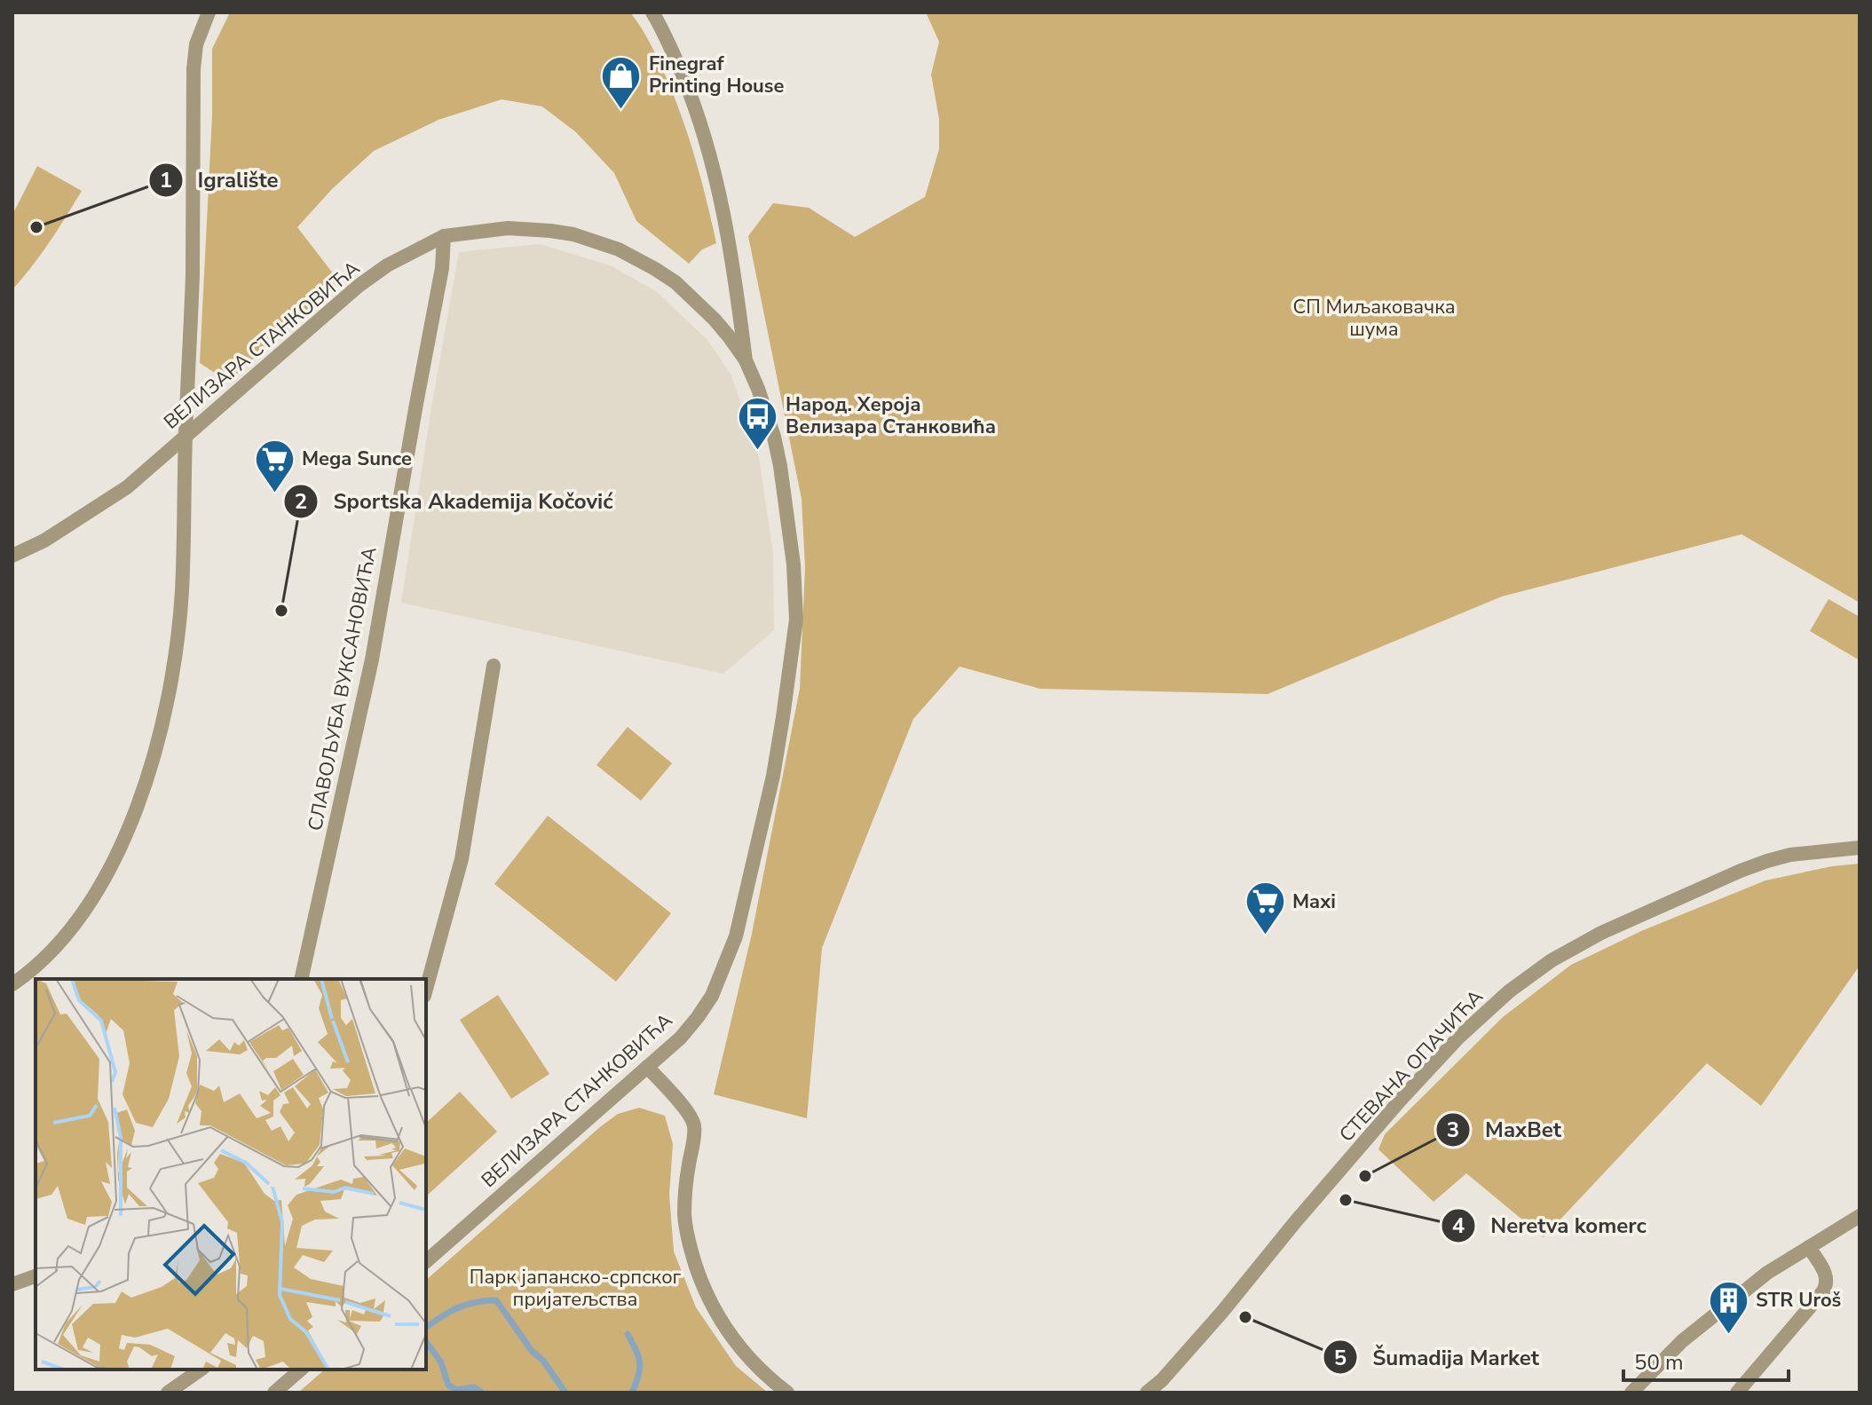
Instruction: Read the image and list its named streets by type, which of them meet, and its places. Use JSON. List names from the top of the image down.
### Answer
{
  "streets": {
    "street": ["ВЕЛИЗАРА СТАНКОВИЋА", "СЛАВОЉУБА ВУКСАНОВИЋА", "СТЕВАНА ОПАЧИЋА"]
  },
  "crossings": [
    ["ВЕЛИЗАРА СТАНКОВИЋА", "СЛАВОЉУБА ВУКСАНОВИЋА"]
  ],
  "parks": ["СП Миљаковачка шума", "Парк јапанско-српског пријатељства"],
  "places": {
    "shop": ["Finegraf Printing House"],
    "other": [
      "Igralište",
      "Sportska Akademija Kočović",
      "MaxBet",
      "Neretva komerc",
      "Šumadija Market"
    ],
    "bus stop": ["Народ. Хероја Велизара Станковића"],
    "supermarket": ["Mega Sunce", "Maxi"],
    "building": ["STR Uroš"]
  },
  "scale_bar": "50 m"
}
